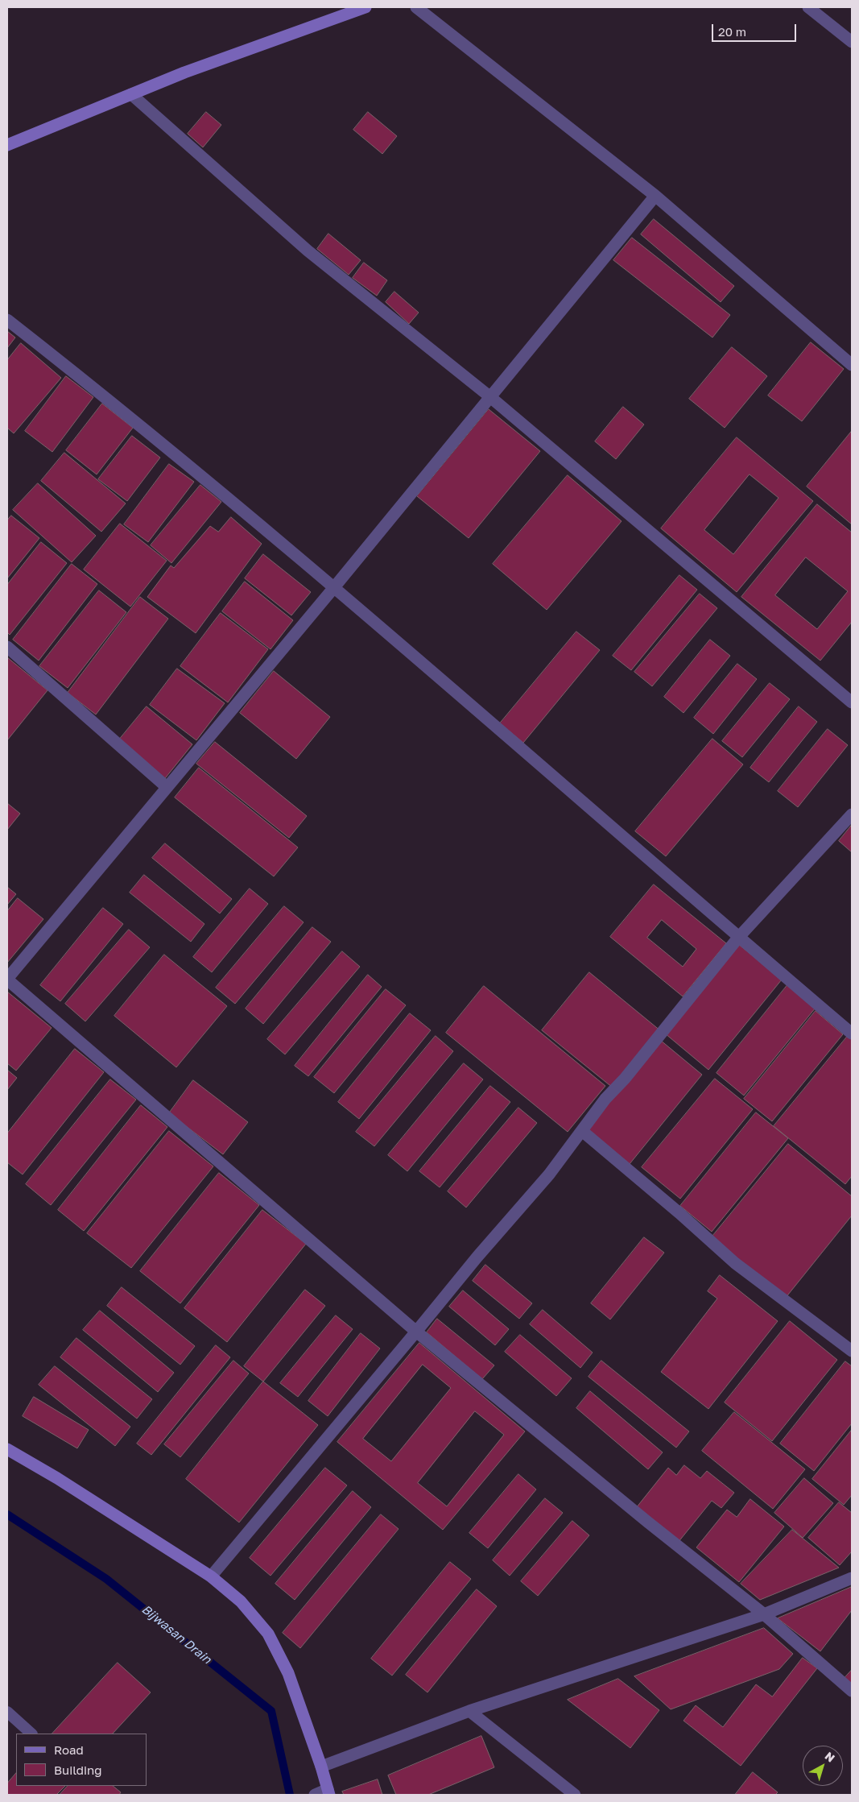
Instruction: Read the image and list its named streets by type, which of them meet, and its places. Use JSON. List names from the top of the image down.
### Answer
{
  "water": ["Bijwasan Drain"],
  "legend": ["Road", "Building"],
  "scale_bar": "20 m",
  "north": "top right"
}
